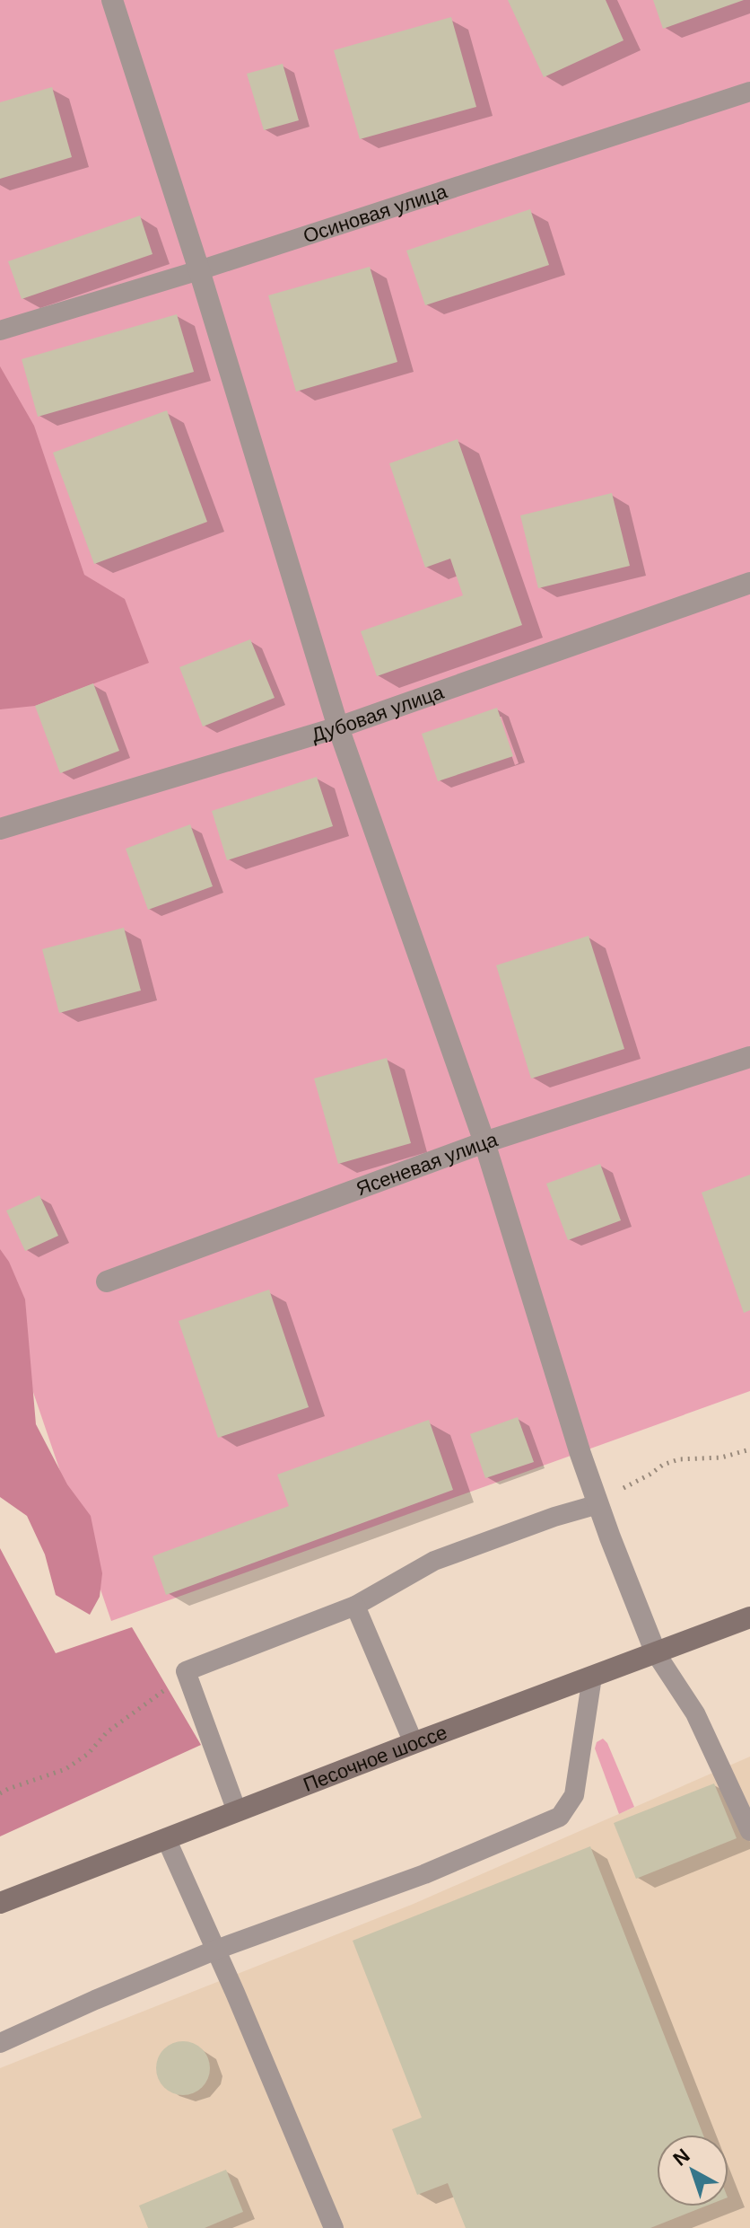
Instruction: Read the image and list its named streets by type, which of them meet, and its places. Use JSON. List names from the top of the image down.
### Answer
{
  "streets": {
    "main road": ["Песочное шоссе"],
    "street": ["Дубовая улица", "Ясеневая улица"],
    "lane": ["Осиновая улица"]
  },
  "north": "top left"
}
